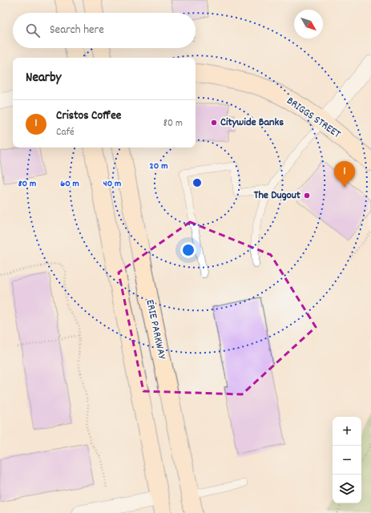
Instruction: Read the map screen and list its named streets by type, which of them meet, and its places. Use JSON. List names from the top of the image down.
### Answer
{
  "streets": {
    "main road": ["BRIGGS STREET", "ERIE PARKWAY"]
  },
  "places": ["Citywide Banks", "The Dugout"],
  "north": "bottom right",
  "page": {
    "search": "Search here",
    "heading": "Nearby",
    "list": [
      {
        "mark": "1",
        "name": "Cristos Coffee",
        "note": "Café",
        "value": "80 m"
      }
    ],
    "pins": "1",
    "map_buttons": ["+", "−"]
  },
  "rings": [
    "20 m",
    "40 m",
    "80 m",
    "60 m"
  ]
}
